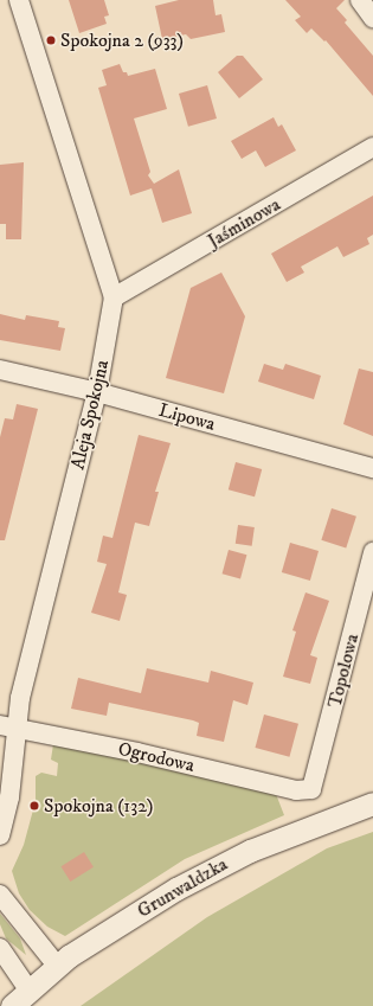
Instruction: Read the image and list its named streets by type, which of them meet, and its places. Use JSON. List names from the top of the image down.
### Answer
{
  "streets": {
    "street": [
      "Jaśminowa",
      "Aleja Spokojna",
      "Lipowa",
      "Topolowa",
      "Ogrodowa",
      "Grunwaldzka"
    ]
  },
  "crossings": [
    ["Jaśminowa", "Aleja Spokojna"],
    ["Aleja Spokojna", "Lipowa"],
    ["Aleja Spokojna", "Ogrodowa"],
    ["Topolowa", "Ogrodowa"]
  ],
  "places": ["Spokojna 2 (933)", "Spokojna (132)"]
}
